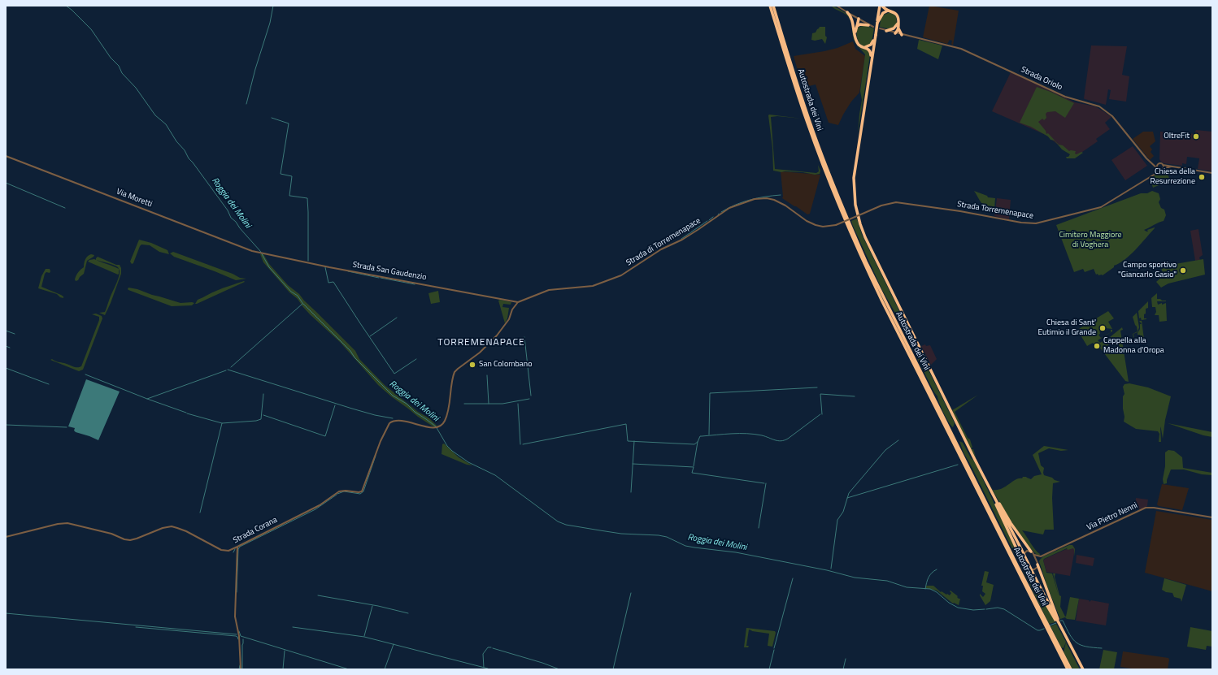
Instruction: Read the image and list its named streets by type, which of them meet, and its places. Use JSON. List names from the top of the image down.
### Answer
{
  "streets": {
    "highway": ["Autostrada dei Vini"],
    "street": [
      "Strada Oriolo",
      "Via Moretti",
      "Strada Torremenapace",
      "Strada di Torremenapace",
      "Strada San Gaudenzio",
      "Via Pietro Nenni",
      "Strada Corana"
    ]
  },
  "crossings": [
    ["Via Moretti", "Strada San Gaudenzio"],
    ["Strada Torremenapace", "Strada di Torremenapace"],
    ["Strada di Torremenapace", "Strada San Gaudenzio"],
    ["Strada di Torremenapace", "Strada Corana"],
    ["Strada San Gaudenzio", "Strada Corana"]
  ],
  "districts": ["TORREMENAPACE"],
  "water": ["Roggia dei Molini"],
  "parks": ["Cimitero Maggiore di Voghera"],
  "places": [
    "OltreFit",
    "Chiesa della Resurrezione",
    "Campo sportivo \"Giancarlo Gasio\"",
    "Chiesa di Sant' Eutimio il Grande",
    "Cappella alla Madonna d'Oropa",
    "San Colombano"
  ]
}
